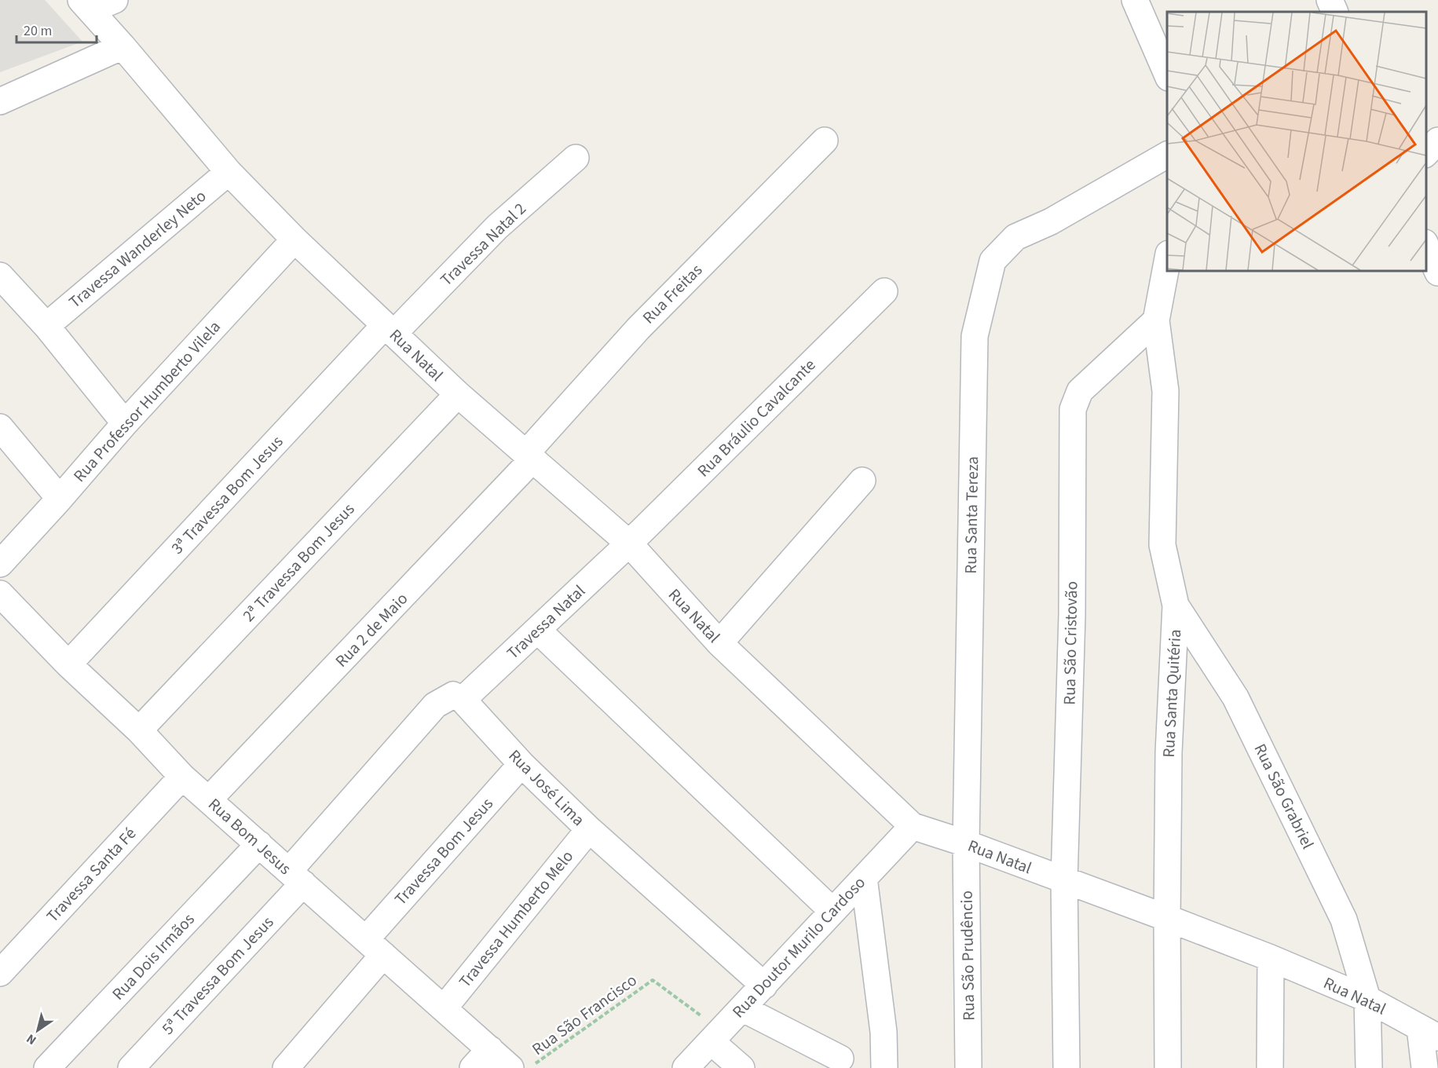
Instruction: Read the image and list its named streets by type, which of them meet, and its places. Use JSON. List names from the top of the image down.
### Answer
{
  "streets": {
    "street": [
      "Travessa Natal 2",
      "Travessa Wanderley Neto",
      "Rua Freitas",
      "Rua Natal",
      "Rua Professor Humberto Vilela",
      "Rua Bráulio Cavalcante",
      "3ª Travessa Bom Jesus",
      "Rua Santa Tereza",
      "2ª Travessa Bom Jesus",
      "Travessa Natal",
      "Rua 2 de Maio",
      "Rua São Cristovão",
      "Rua Santa Quitéria",
      "Rua José Lima",
      "Rua São Grabriel",
      "Rua Bom Jesus",
      "Travessa Bom Jesus",
      "Travessa Santa Fé",
      "Travessa Humberto Melo",
      "Rua Doutor Murilo Cardoso",
      "Rua São Prudêncio",
      "Rua Dois Irmãos",
      "5ª Travessa Bom Jesus"
    ],
    "path": ["Rua São Francisco"]
  },
  "crossings": [
    ["Travessa Natal 2", "Rua Natal"],
    ["Travessa Natal 2", "3ª Travessa Bom Jesus"],
    ["Travessa Wanderley Neto", "Rua Natal"],
    ["Rua Freitas", "Rua Natal"],
    ["Rua Freitas", "Rua 2 de Maio"],
    ["Rua Natal", "Rua Professor Humberto Vilela"],
    ["Rua Natal", "Rua Bráulio Cavalcante"],
    ["Rua Natal", "3ª Travessa Bom Jesus"],
    ["Rua Natal", "Rua Santa Tereza"],
    ["Rua Natal", "2ª Travessa Bom Jesus"],
    ["Rua Natal", "Travessa Natal"],
    ["Rua Natal", "Rua 2 de Maio"],
    ["Rua Natal", "Rua São Cristovão"],
    ["Rua Natal", "Rua Santa Quitéria"],
    ["Rua Natal", "Rua São Grabriel"],
    ["Rua Natal", "Rua Doutor Murilo Cardoso"],
    ["Rua Natal", "Rua São Prudêncio"],
    ["Rua Bráulio Cavalcante", "Travessa Natal"],
    ["3ª Travessa Bom Jesus", "Rua Bom Jesus"],
    ["Rua Santa Tereza", "Rua São Prudêncio"],
    ["2ª Travessa Bom Jesus", "Rua Bom Jesus"],
    ["Travessa Natal", "Rua José Lima"],
    ["Travessa Natal", "5ª Travessa Bom Jesus"],
    ["Rua 2 de Maio", "Rua Bom Jesus"],
    ["Rua São Cristovão", "Rua Santa Quitéria"],
    ["Rua Santa Quitéria", "Rua São Grabriel"],
    ["Rua José Lima", "Travessa Bom Jesus"],
    ["Rua José Lima", "Travessa Humberto Melo"],
    ["Rua José Lima", "Rua Doutor Murilo Cardoso"],
    ["Rua José Lima", "5ª Travessa Bom Jesus"],
    ["Rua Bom Jesus", "Travessa Bom Jesus"],
    ["Rua Bom Jesus", "Travessa Santa Fé"],
    ["Rua Bom Jesus", "Travessa Humberto Melo"],
    ["Rua Bom Jesus", "Rua Dois Irmãos"],
    ["Rua Bom Jesus", "5ª Travessa Bom Jesus"],
    ["Rua Doutor Murilo Cardoso", "Rua São Francisco"]
  ],
  "scale_bar": "20 m",
  "north": "bottom left"
}
